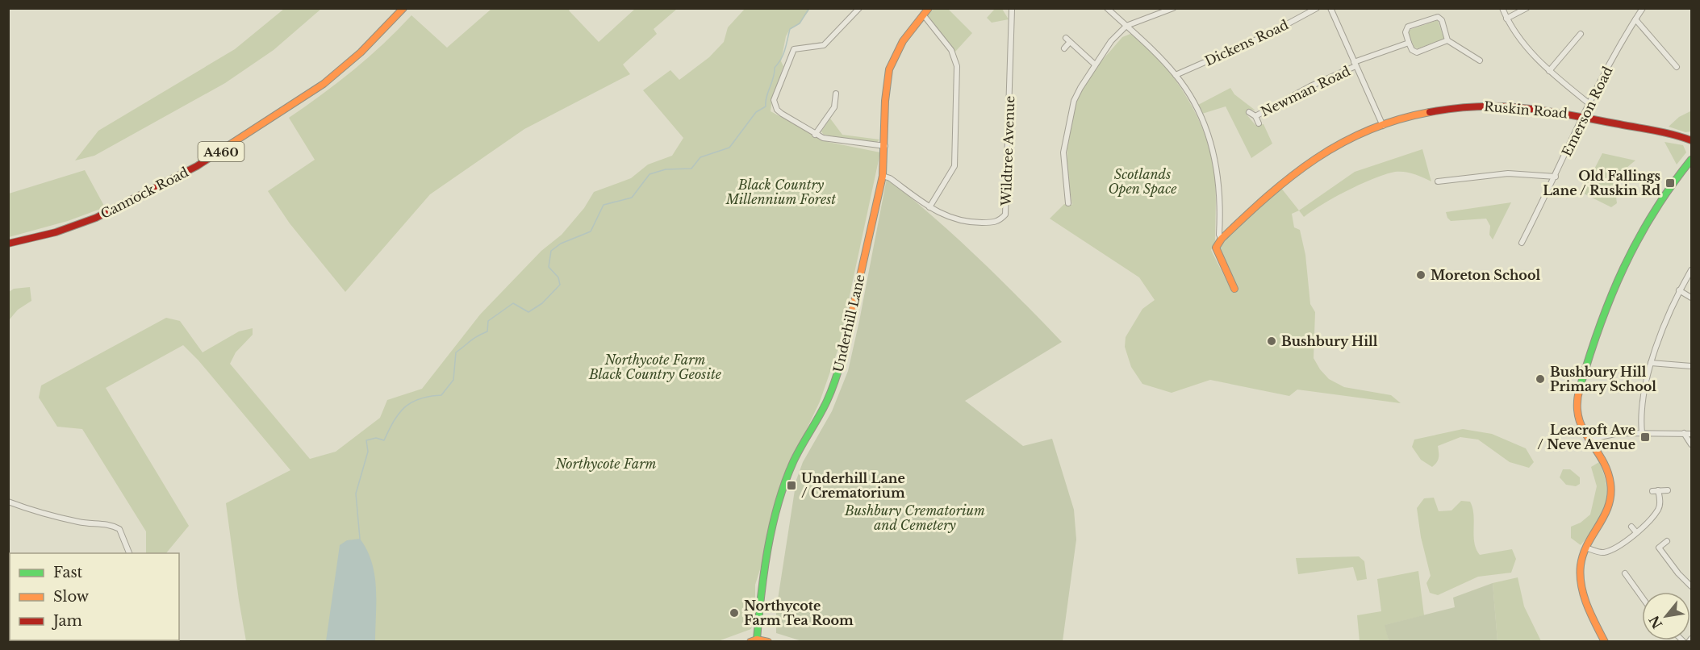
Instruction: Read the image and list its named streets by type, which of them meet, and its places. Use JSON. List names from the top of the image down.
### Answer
{
  "streets": {
    "main road": [
      "Ruskin Road",
      "A460",
      "Cannock Road",
      "Underhill Lane"
    ],
    "street": [
      "Dickens Road",
      "Newman Road",
      "Emerson Road",
      "Wildtree Avenue"
    ]
  },
  "crossings": [
    ["Ruskin Road", "Emerson Road"],
    ["Wildtree Avenue", "Underhill Lane"]
  ],
  "parks": [
    "Scotlands Open Space",
    "Black Country Millennium Forest",
    "Northycote Farm Black Country Geosite",
    "Northycote Farm",
    "Bushbury Crematorium and Cemetery"
  ],
  "places": {
    "transit": ["Old Fallings Lane / Ruskin Rd", "Leacroft Ave / Neve Avenue", "Underhill Lane / Crematorium"],
    "other": [
      "Moreton School",
      "Bushbury Hill",
      "Bushbury Hill Primary School",
      "Northycote Farm Tea Room"
    ]
  },
  "legend": ["Fast", "Slow", "Jam"],
  "north": "bottom left"
}
